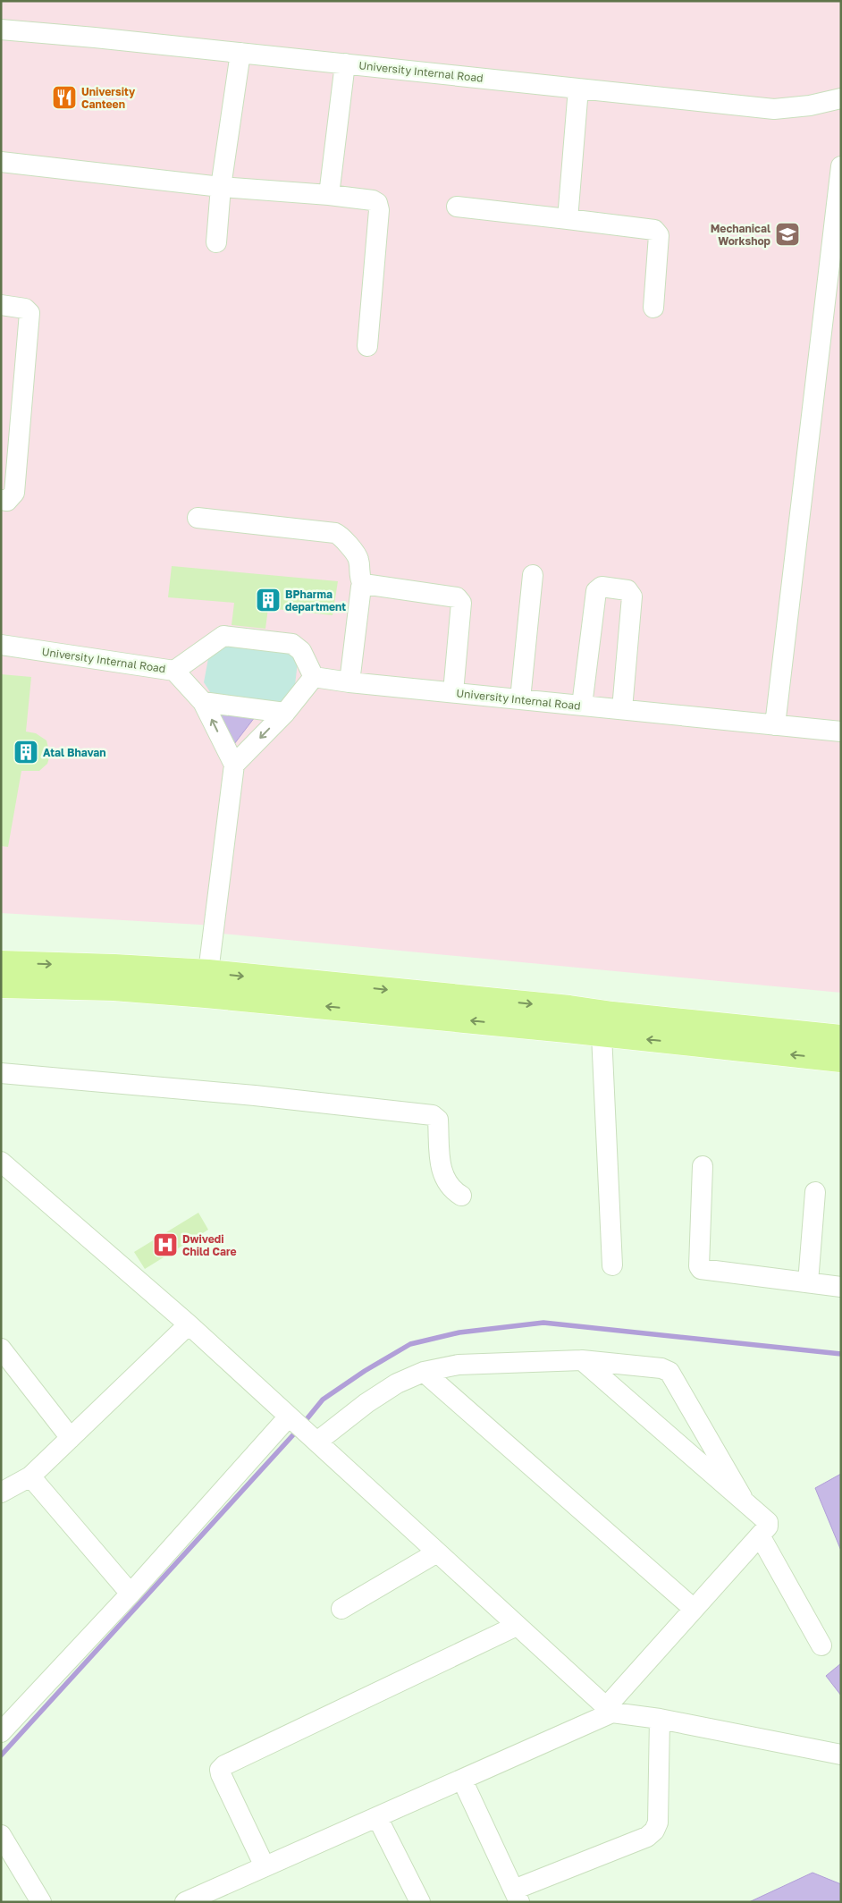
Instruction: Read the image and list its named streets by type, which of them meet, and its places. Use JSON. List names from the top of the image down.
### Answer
{
  "streets": {
    "street": ["University Internal Road"]
  },
  "places": {
    "restaurant": ["University Canteen"],
    "school or university": ["Mechanical Workshop"],
    "building": ["BPharma department", "Atal Bhavan"],
    "hospital": ["Dwivedi Child Care"]
  }
}
